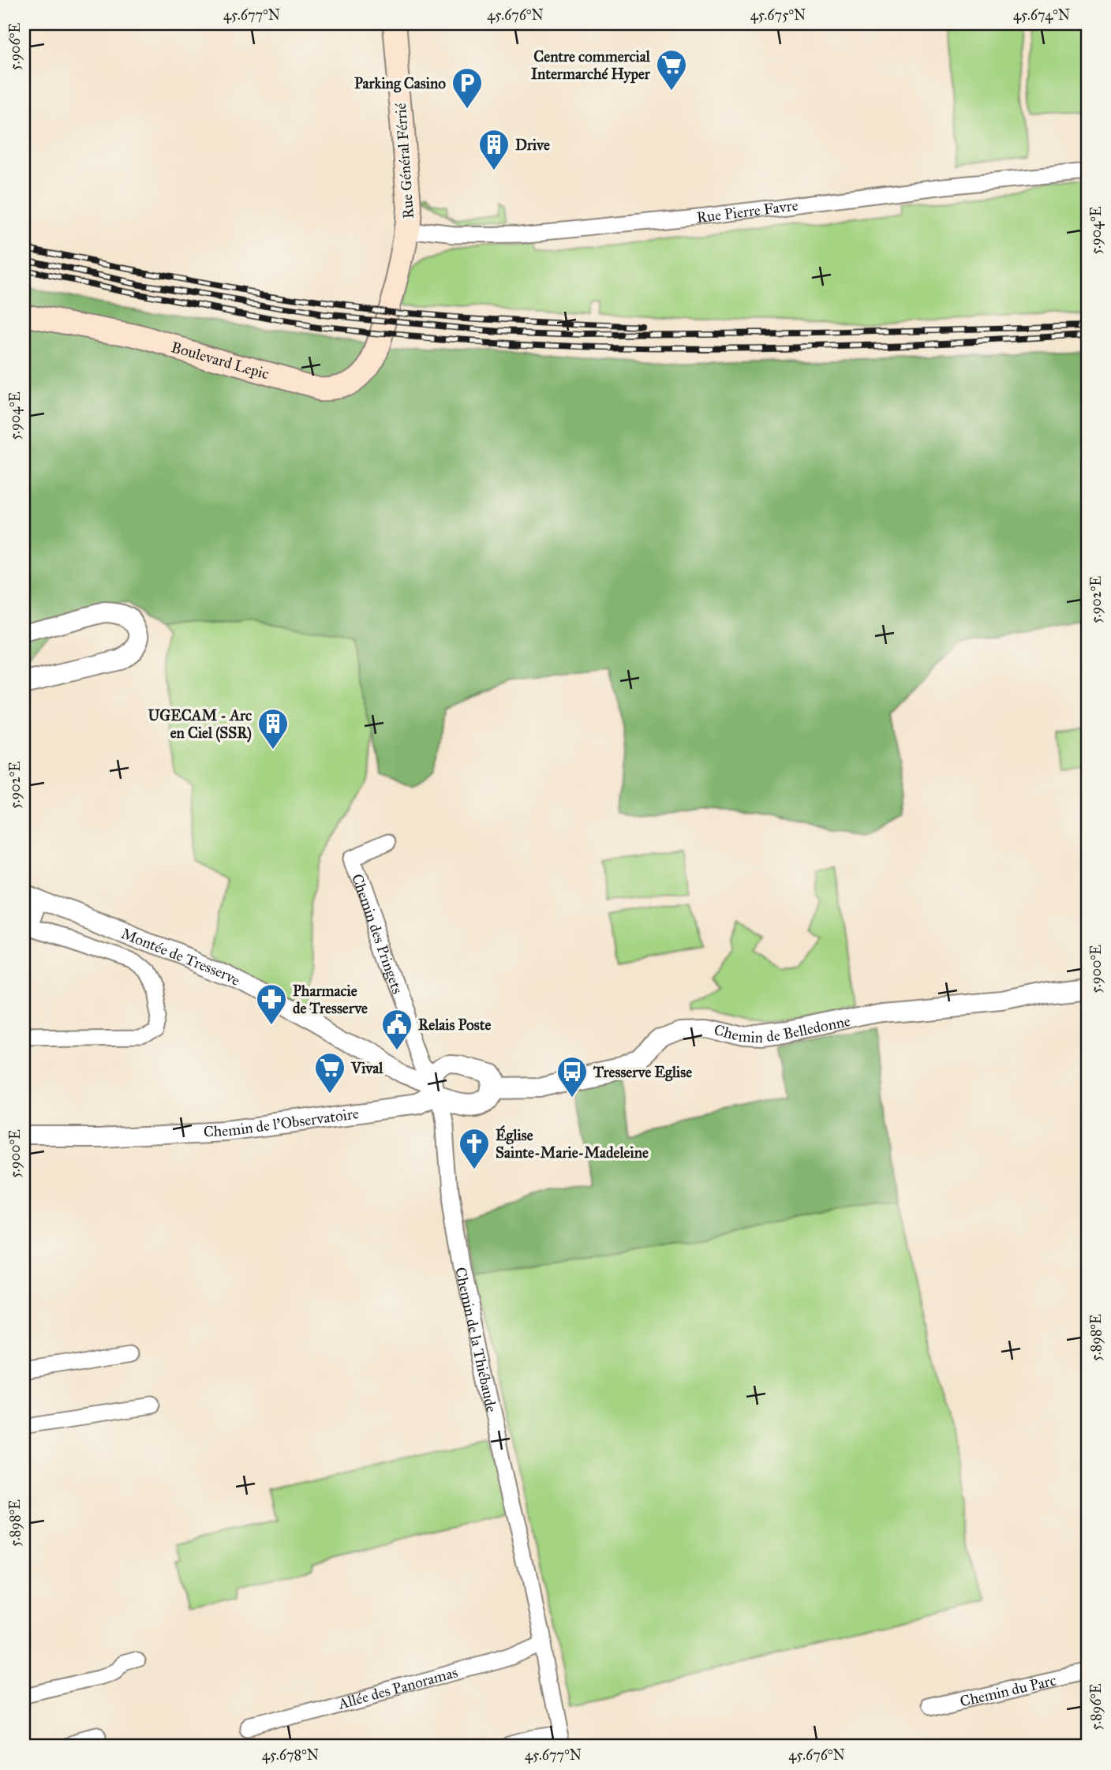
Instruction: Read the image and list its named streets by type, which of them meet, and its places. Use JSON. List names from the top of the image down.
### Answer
{
  "streets": {
    "main road": ["Rue Général Férrié", "Boulevard Lepic"],
    "street": [
      "Rue Pierre Favre",
      "Chemin des Pringets",
      "Montée de Tresserve",
      "Chemin de Belledonne",
      "Chemin de l'Observatoire",
      "Chemin de la Thiébaude",
      "Allée des Panoramas",
      "Chemin du Parc"
    ]
  },
  "crossings": [
    ["Rue Général Férrié", "Rue Pierre Favre"],
    ["Rue Général Férrié", "Boulevard Lepic"],
    ["Chemin des Pringets", "Montée de Tresserve"],
    ["Chemin des Pringets", "Chemin de l'Observatoire"],
    ["Chemin des Pringets", "Chemin de la Thiébaude"],
    ["Montée de Tresserve", "Chemin de l'Observatoire"],
    ["Montée de Tresserve", "Chemin de la Thiébaude"],
    ["Chemin de Belledonne", "Chemin de l'Observatoire"],
    ["Chemin de l'Observatoire", "Chemin de la Thiébaude"],
    ["Chemin de la Thiébaude", "Allée des Panoramas"]
  ],
  "places": {
    "supermarket": ["Centre commercial Intermarché Hyper", "Vival"],
    "parking": ["Parking Casino"],
    "building": ["Drive", "UGECAM - Arc en Ciel (SSR)"],
    "pharmacy": ["Pharmacie de Tresserve"],
    "public building": ["Relais Poste"],
    "bus stop": ["Tresserve Eglise"],
    "church": ["Église Sainte-Marie-Madeleine"]
  },
  "coordinates": [
    "45.677°N",
    "45.676°N",
    "45.675°N",
    "45.674°N",
    "5.906°E",
    "5.904°E",
    "5.902°E",
    "5.900°E",
    "5.898°E",
    "5.896°E",
    "45.678°N"
  ]
}
